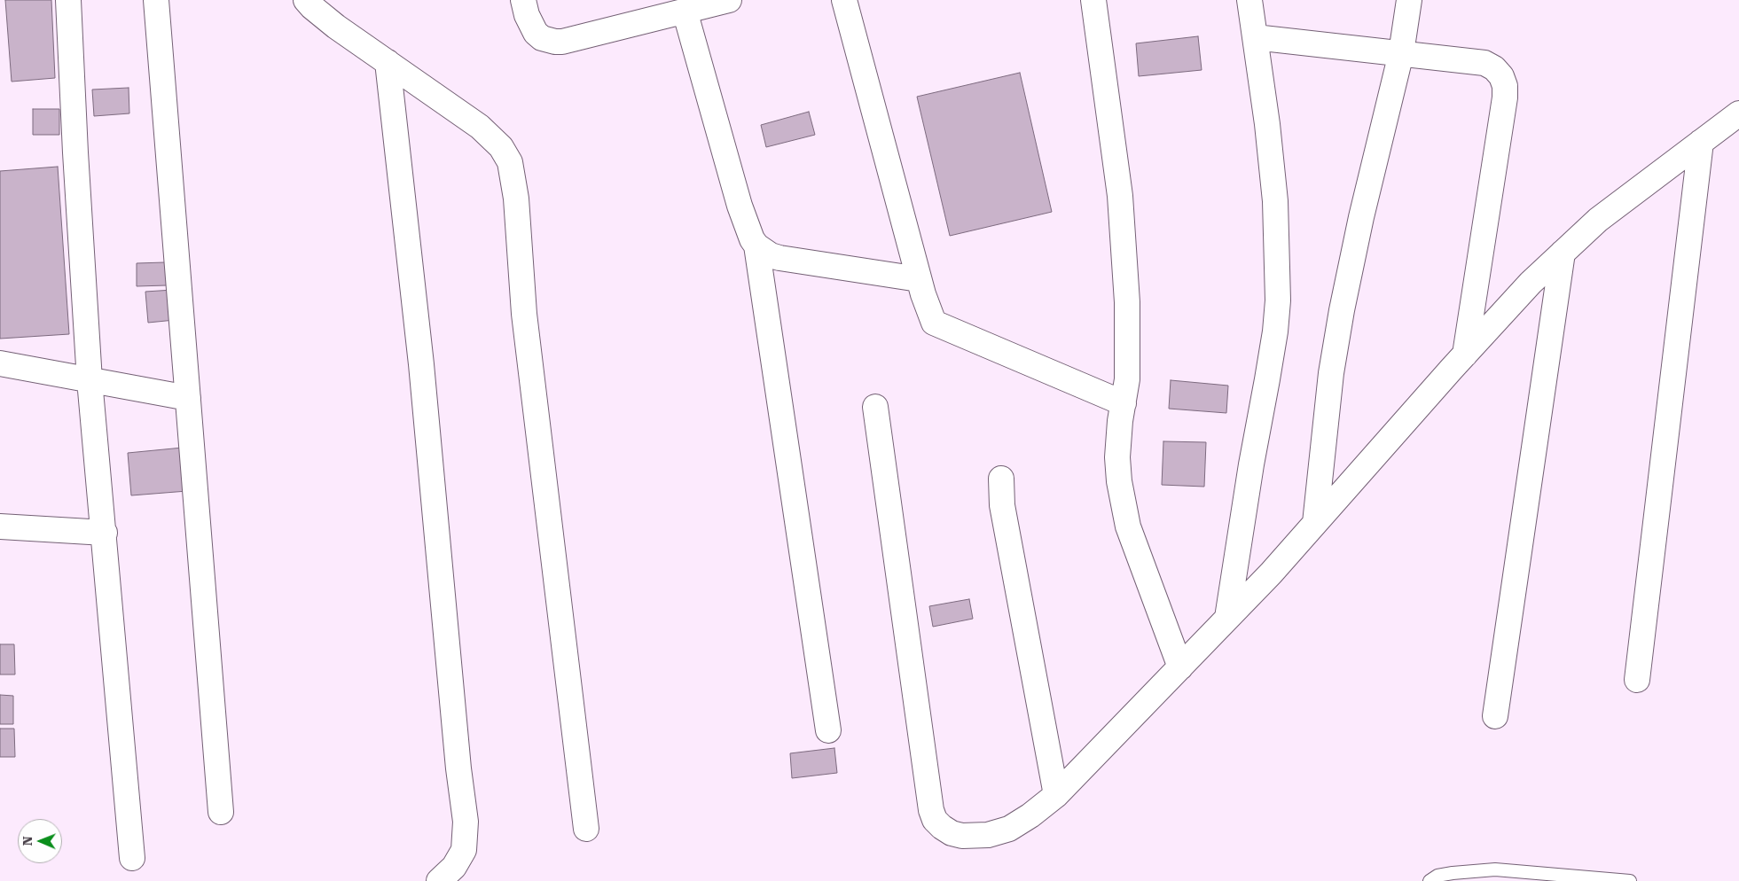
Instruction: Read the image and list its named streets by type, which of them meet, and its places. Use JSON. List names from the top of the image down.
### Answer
{
  "north": "left"
}
